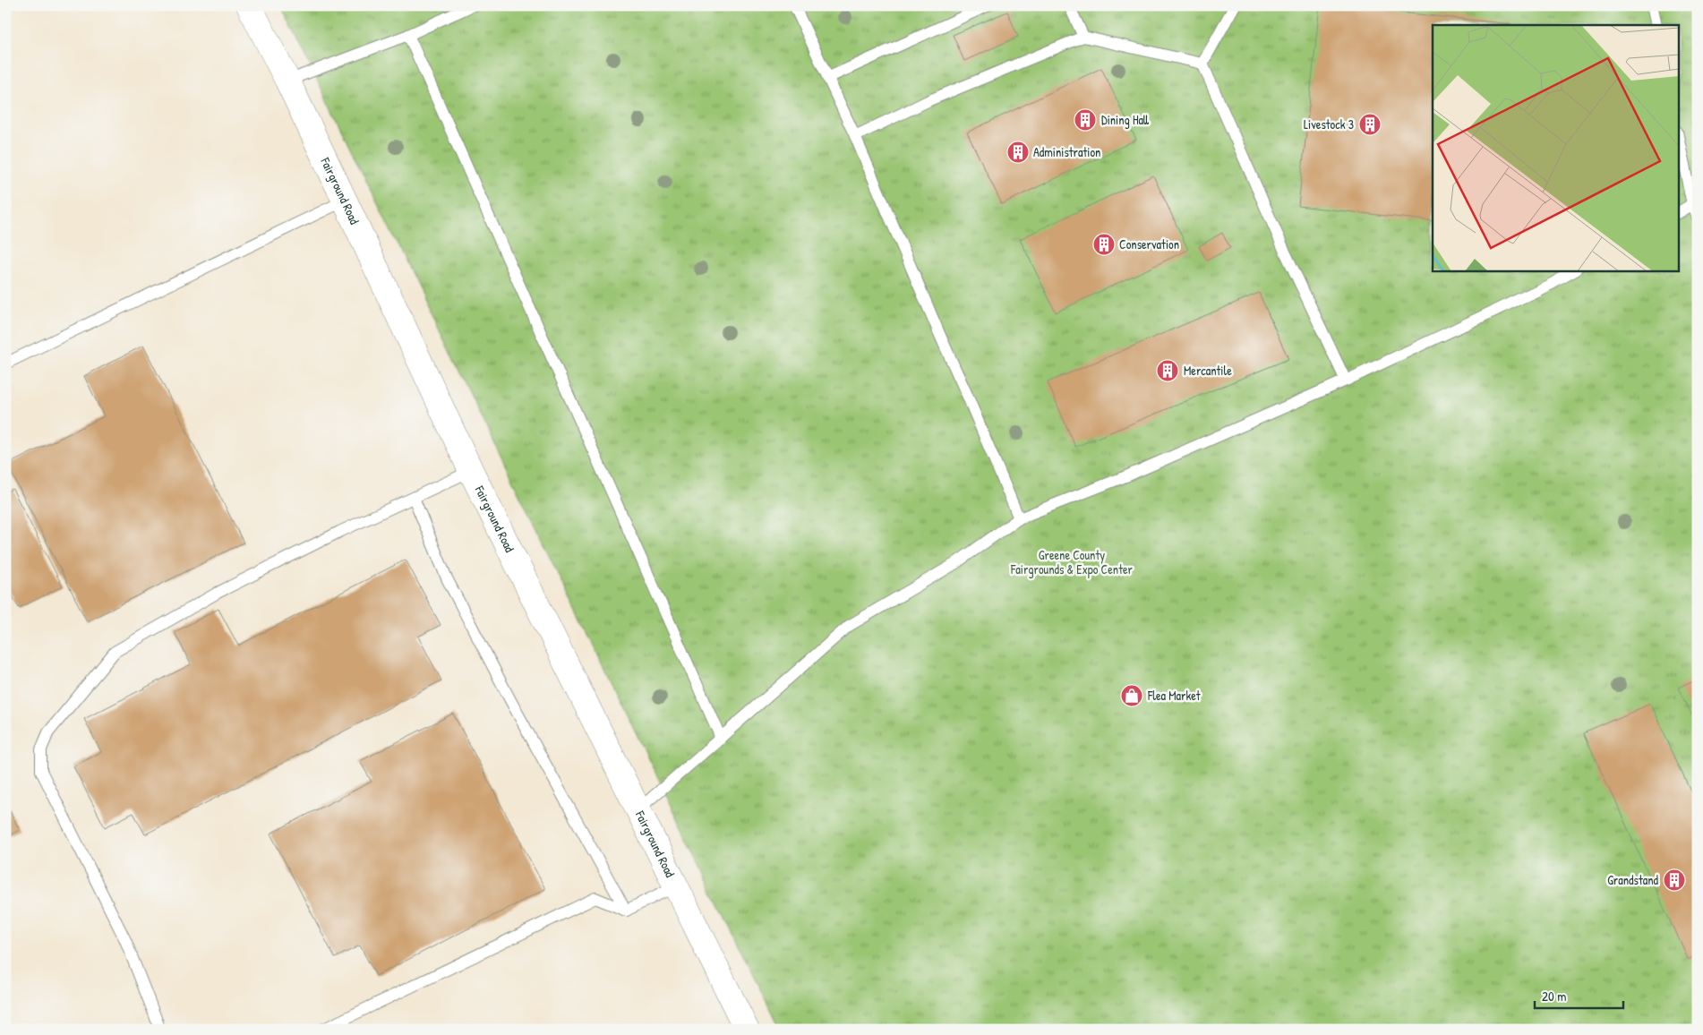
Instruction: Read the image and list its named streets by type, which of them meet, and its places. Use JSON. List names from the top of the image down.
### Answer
{
  "streets": {
    "street": ["Fairground Road"]
  },
  "parks": ["Greene County Fairgrounds & Expo Center"],
  "places": {
    "building": [
      "Dining Hall",
      "Livestock 3",
      "Administration",
      "Conservation",
      "Mercantile",
      "Grandstand"
    ],
    "shop": ["Flea Market"]
  },
  "scale_bar": "20 m"
}
